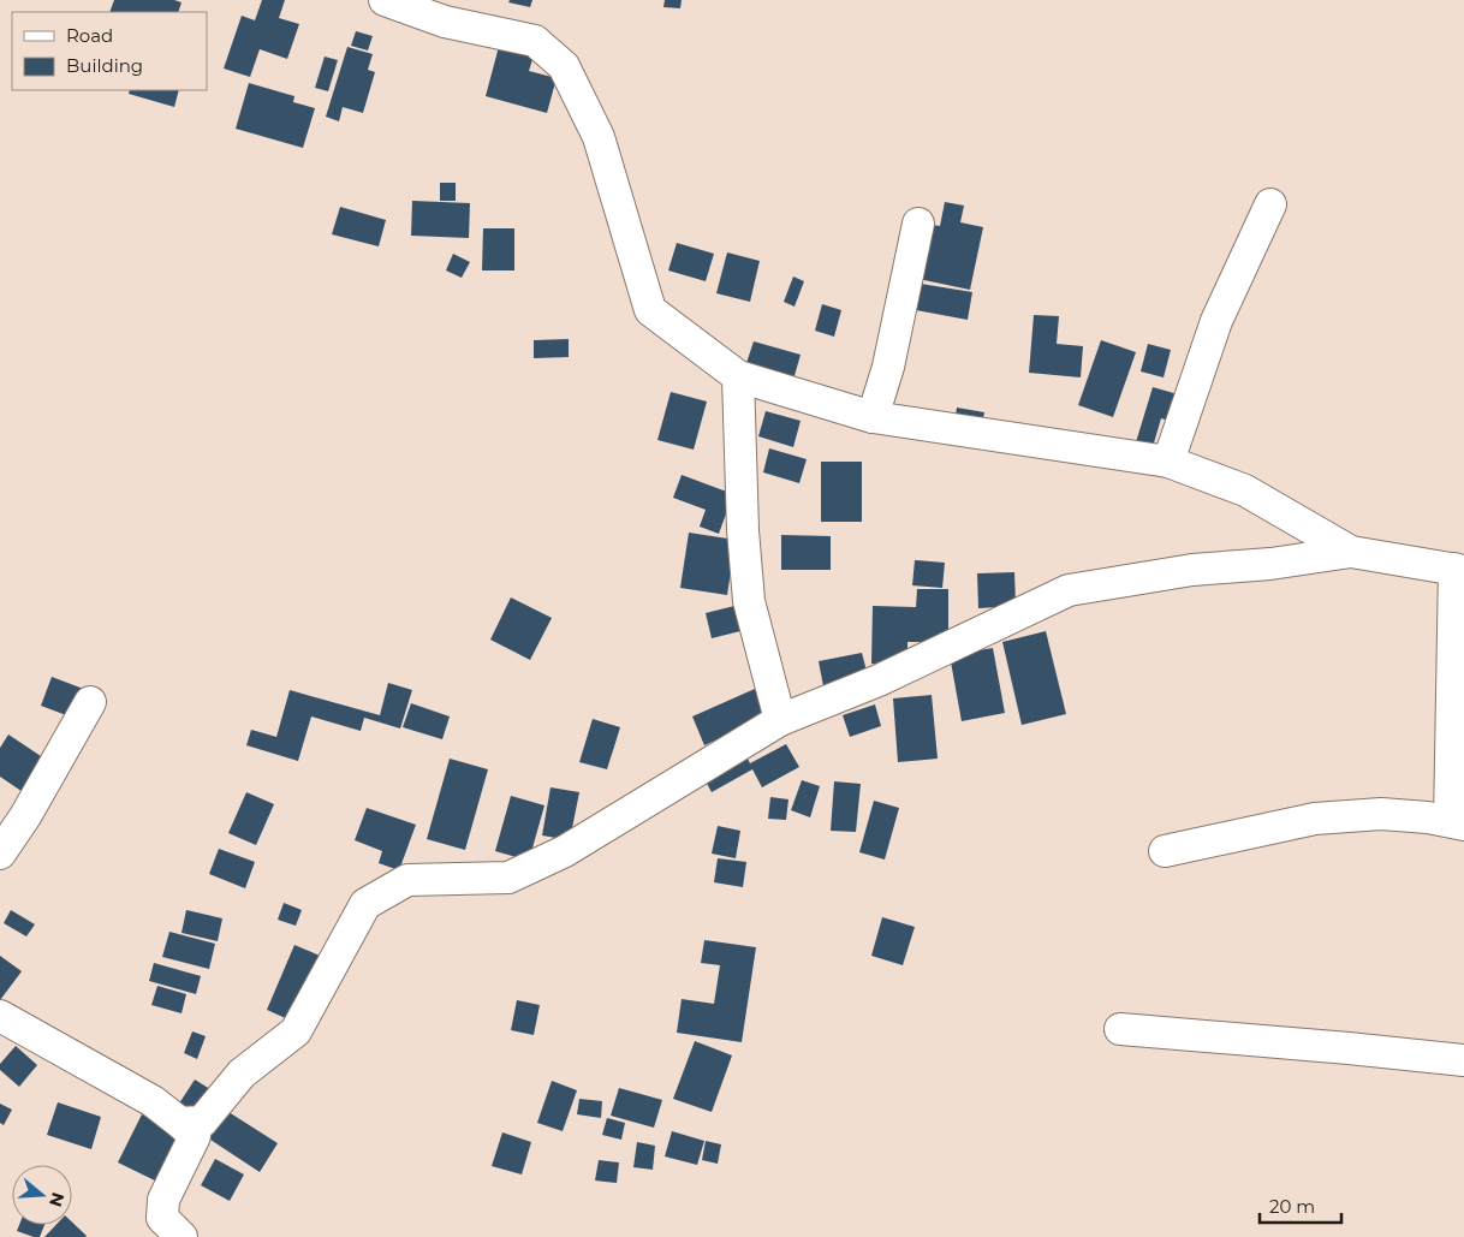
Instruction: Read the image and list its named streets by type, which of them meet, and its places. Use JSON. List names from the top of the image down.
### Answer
{
  "legend": ["Road", "Building"],
  "scale_bar": "20 m",
  "north": "right"
}
